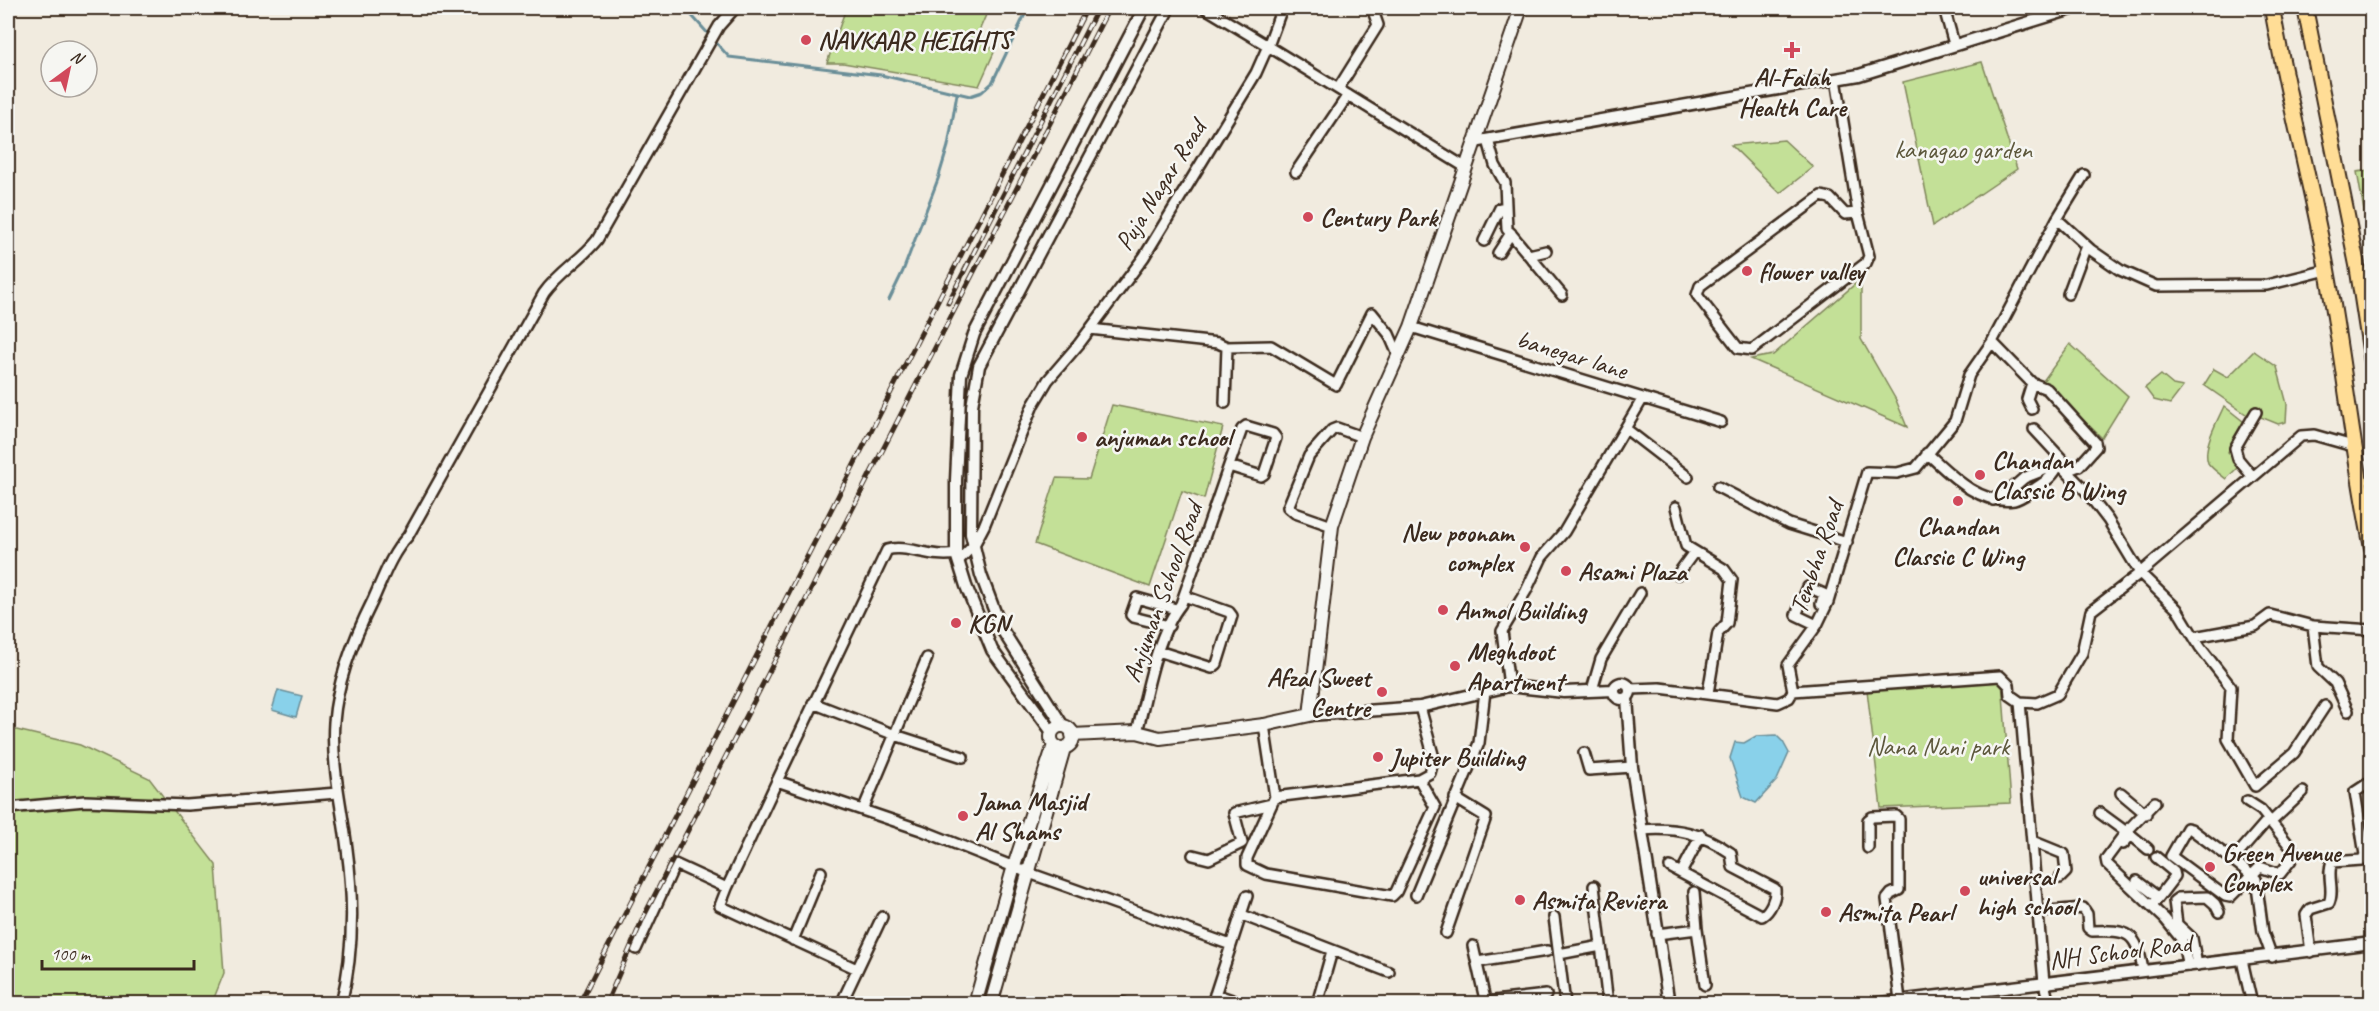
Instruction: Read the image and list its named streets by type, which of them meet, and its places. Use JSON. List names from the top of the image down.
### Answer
{
  "streets": {
    "street": [
      "Puja Nagar Road",
      "banegar lane",
      "Tembha Road",
      "Anjuman School Road",
      "NH School Road"
    ]
  },
  "parks": ["kanagao garden", "Nana Nani park"],
  "places": {
    "other": [
      "NAVKAAR HEIGHTS",
      "Century Park",
      "flower valley",
      "anjuman school",
      "Chandan Classic B Wing",
      "Chandan Classic C Wing",
      "New poonam complex",
      "Asami Plaza",
      "Anmol Building",
      "KGN",
      "Meghdoot Apartment",
      "Afzal Sweet Centre",
      "Jupiter Building",
      "Jama Masjid Al Shams",
      "Green Avenue Complex",
      "universal high school",
      "Asmita Reviera",
      "Asmita Pearl"
    ],
    "health": ["Al-Falah Health Care"]
  },
  "scale_bar": "100 m",
  "north": "top right"
}
